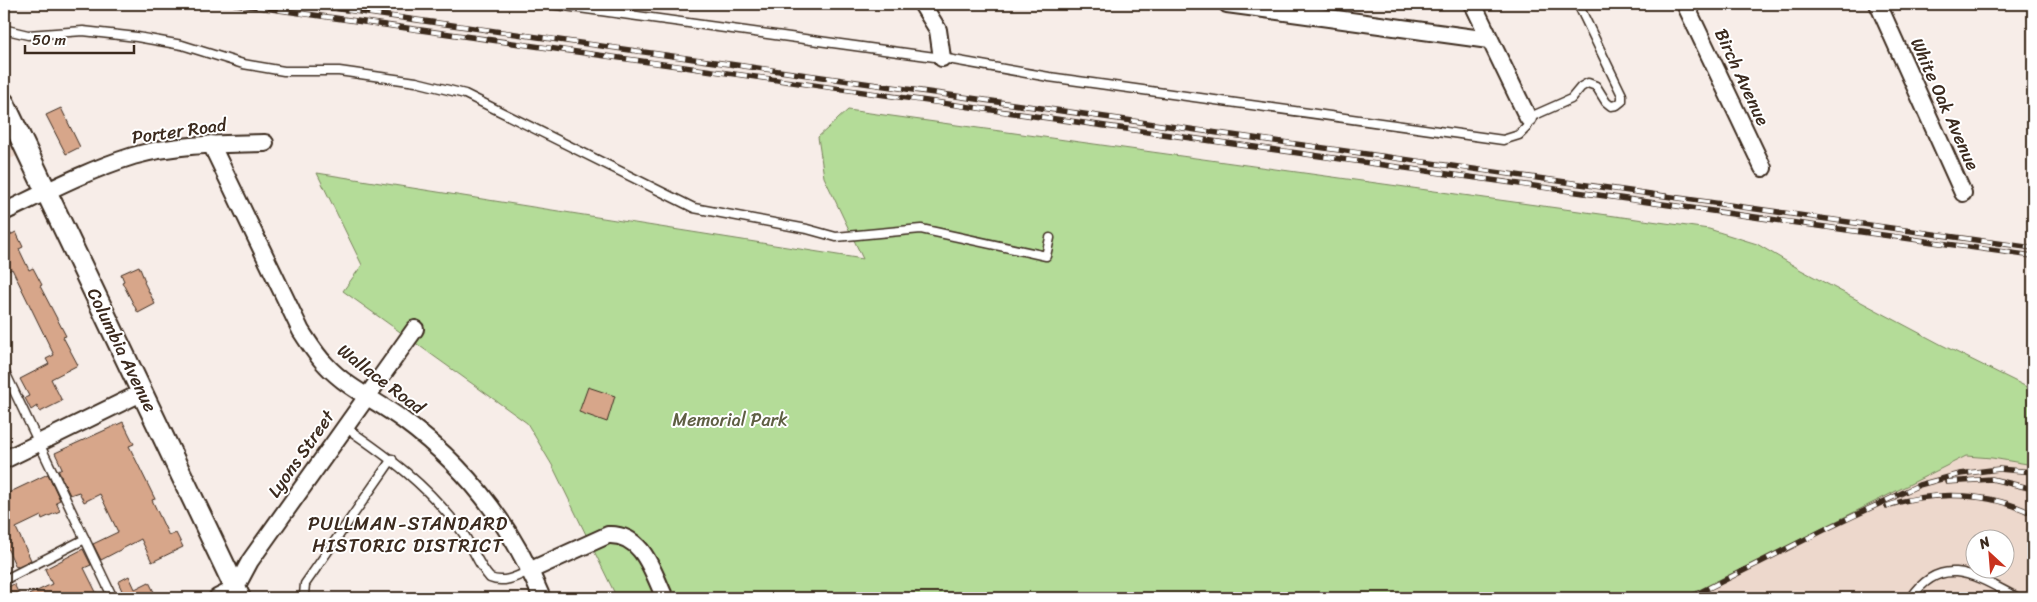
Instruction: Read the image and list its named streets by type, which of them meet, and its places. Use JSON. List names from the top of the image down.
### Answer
{
  "streets": {
    "street": [
      "Birch Avenue",
      "White Oak Avenue",
      "Porter Road",
      "Columbia Avenue",
      "Wallace Road",
      "Lyons Street"
    ]
  },
  "crossings": [
    ["Porter Road", "Columbia Avenue"],
    ["Porter Road", "Wallace Road"],
    ["Columbia Avenue", "Lyons Street"],
    ["Wallace Road", "Lyons Street"]
  ],
  "districts": ["PULLMAN-STANDARD HISTORIC DISTRICT"],
  "parks": ["Memorial Park"],
  "scale_bar": "50 m",
  "north": "top left"
}
